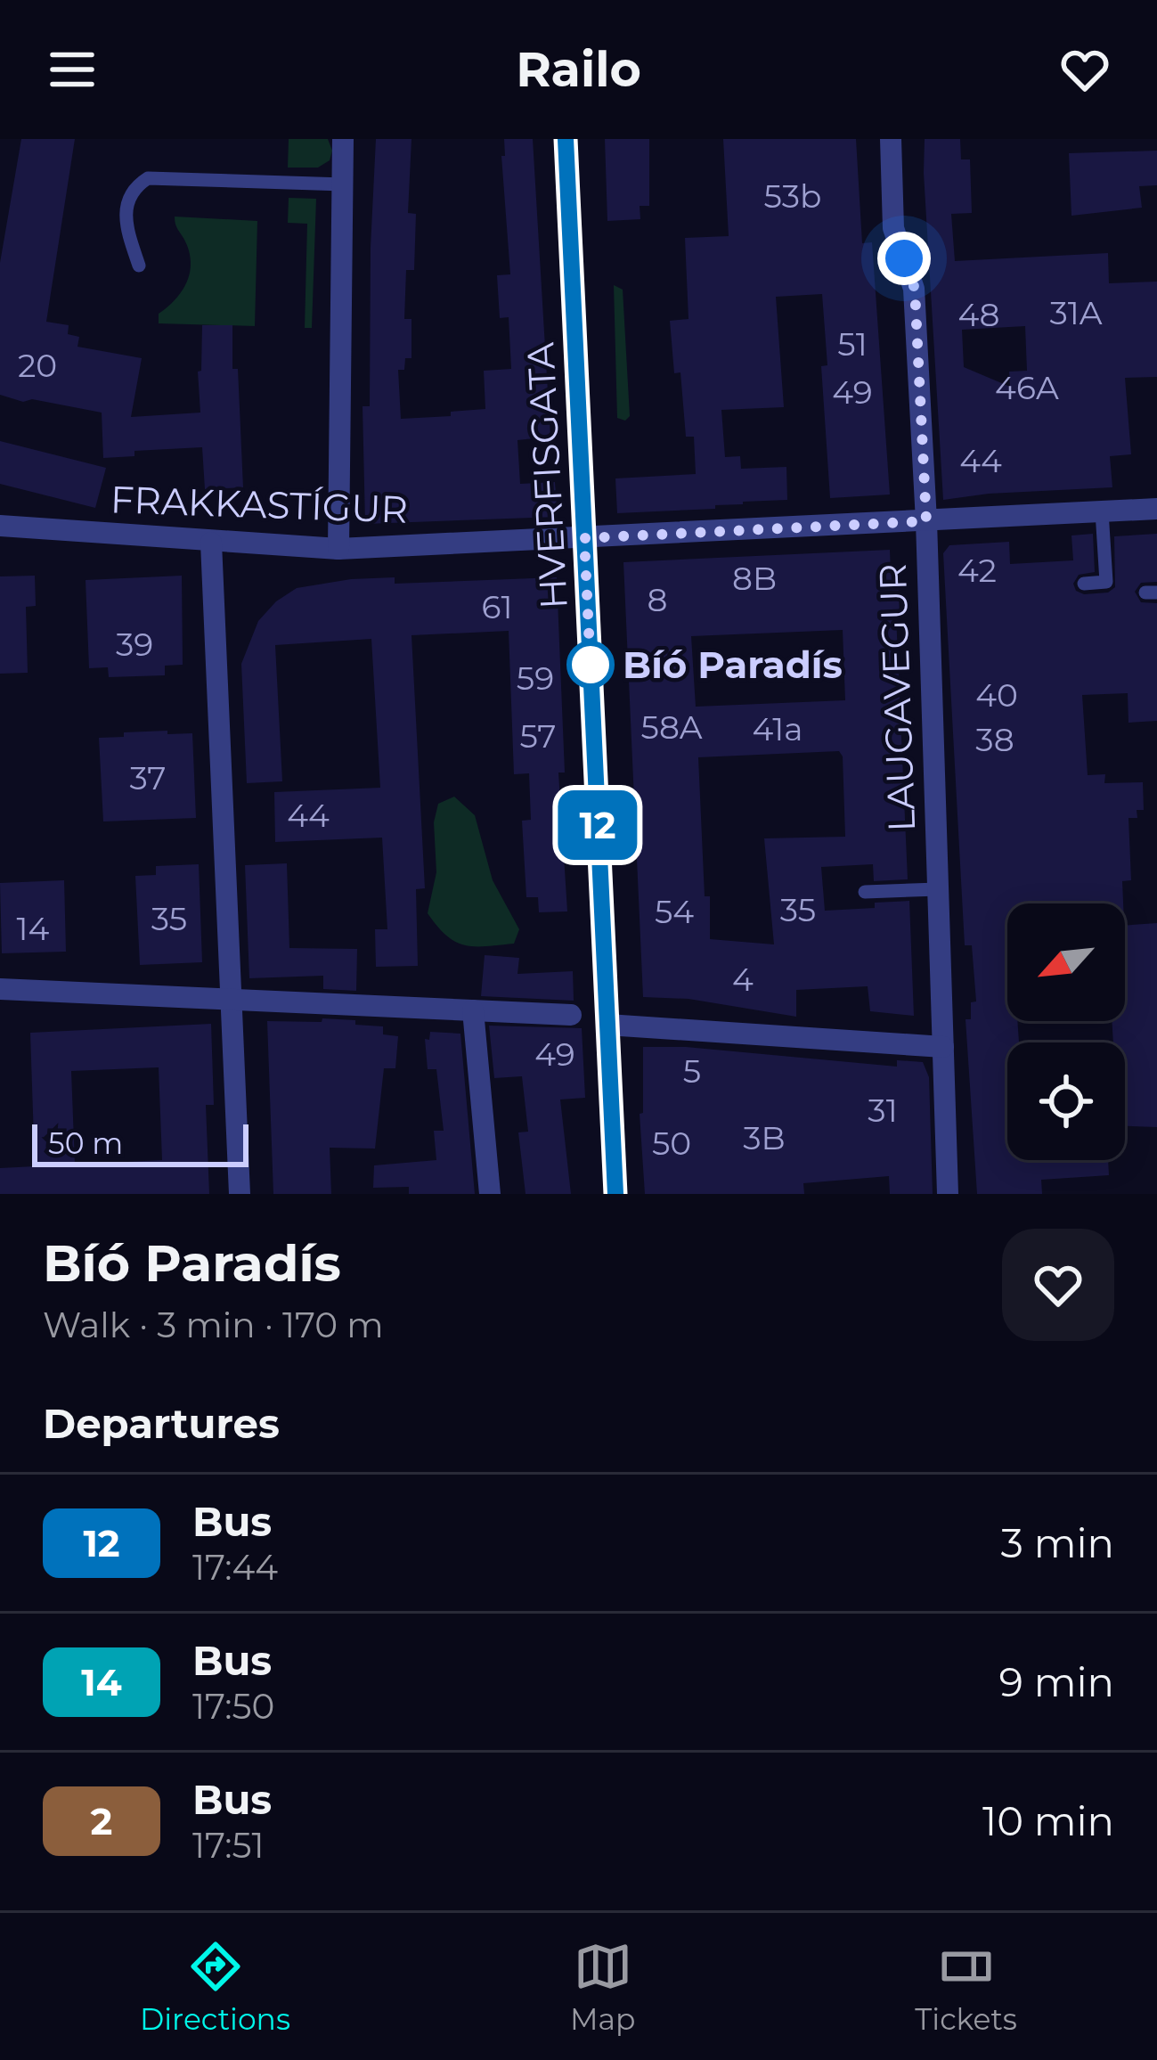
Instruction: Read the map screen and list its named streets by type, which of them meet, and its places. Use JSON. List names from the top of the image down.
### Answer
{
  "streets": {
    "street": ["HVERFISGATA", "FRAKKASTÍGUR", "LAUGAVEGUR"]
  },
  "crossings": [
    ["HVERFISGATA", "FRAKKASTÍGUR"],
    ["FRAKKASTÍGUR", "LAUGAVEGUR"]
  ],
  "places": ["Bíó Paradís"],
  "lines": ["bus line 12"],
  "house_numbers": [
    "53b",
    "31A",
    "48",
    "51",
    "20",
    "46A",
    "49",
    "44",
    "42",
    "8B",
    "8",
    "61",
    "39",
    "59",
    "40",
    "58A",
    "41a",
    "57",
    "38",
    "37",
    "44",
    "35",
    "54",
    "35",
    "14",
    "4",
    "49",
    "5",
    "31",
    "3B",
    "50"
  ],
  "scale_bar": "50 m",
  "north": "bottom left",
  "page": {
    "header": "Railo",
    "on_map": "12",
    "scale": "50 m",
    "heading": [
      ["Bíó Paradís", "Walk · 3 min · 170 m"],
      "Departures"
    ],
    "list": [
      {
        "mark": "12",
        "name": "Bus",
        "note": "17:44",
        "value": "3 min"
      },
      {
        "mark": "14",
        "name": "Bus",
        "note": "17:50",
        "value": "9 min"
      },
      {
        "mark": "2",
        "name": "Bus",
        "note": "17:51",
        "value": "10 min"
      }
    ],
    "tabs": ["Directions", "Map", "Tickets"]
  }
}
